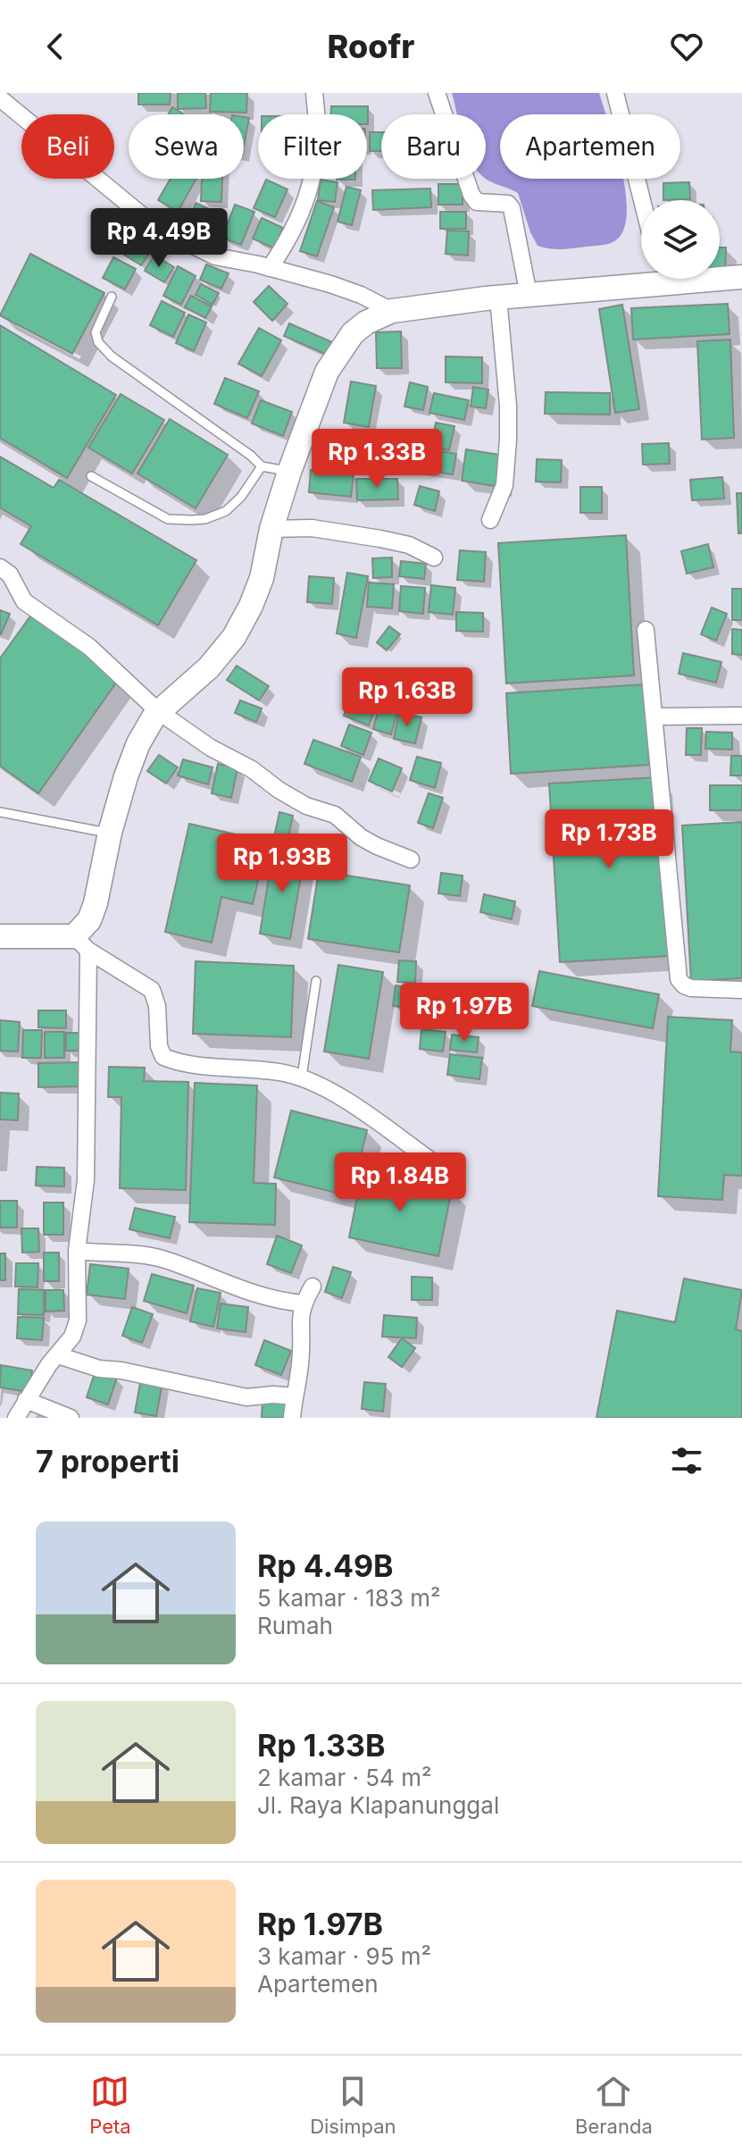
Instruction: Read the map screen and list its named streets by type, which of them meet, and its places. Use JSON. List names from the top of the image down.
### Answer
{
  "page": {
    "header": "Roofr",
    "chip": [
      "Beli",
      "Sewa",
      "Filter",
      "Baru",
      "Apartemen"
    ],
    "price": [
      "Rp 4.49B",
      "Rp 1.33B",
      "Rp 1.63B",
      "Rp 1.73B",
      "Rp 1.93B",
      "Rp 1.97B",
      "Rp 1.84B"
    ],
    "heading": "7 properti",
    "list": [
      {
        "name": "Rp 4.49B",
        "note": "5 kamar · 183 m² · Rumah"
      },
      {
        "name": "Rp 1.33B",
        "note": "2 kamar · 54 m² · Jl. Raya Klapanunggal"
      },
      {
        "name": "Rp 1.97B",
        "note": "3 kamar · 95 m² · Apartemen"
      }
    ],
    "tabs": ["Peta", "Disimpan", "Beranda"]
  }
}
